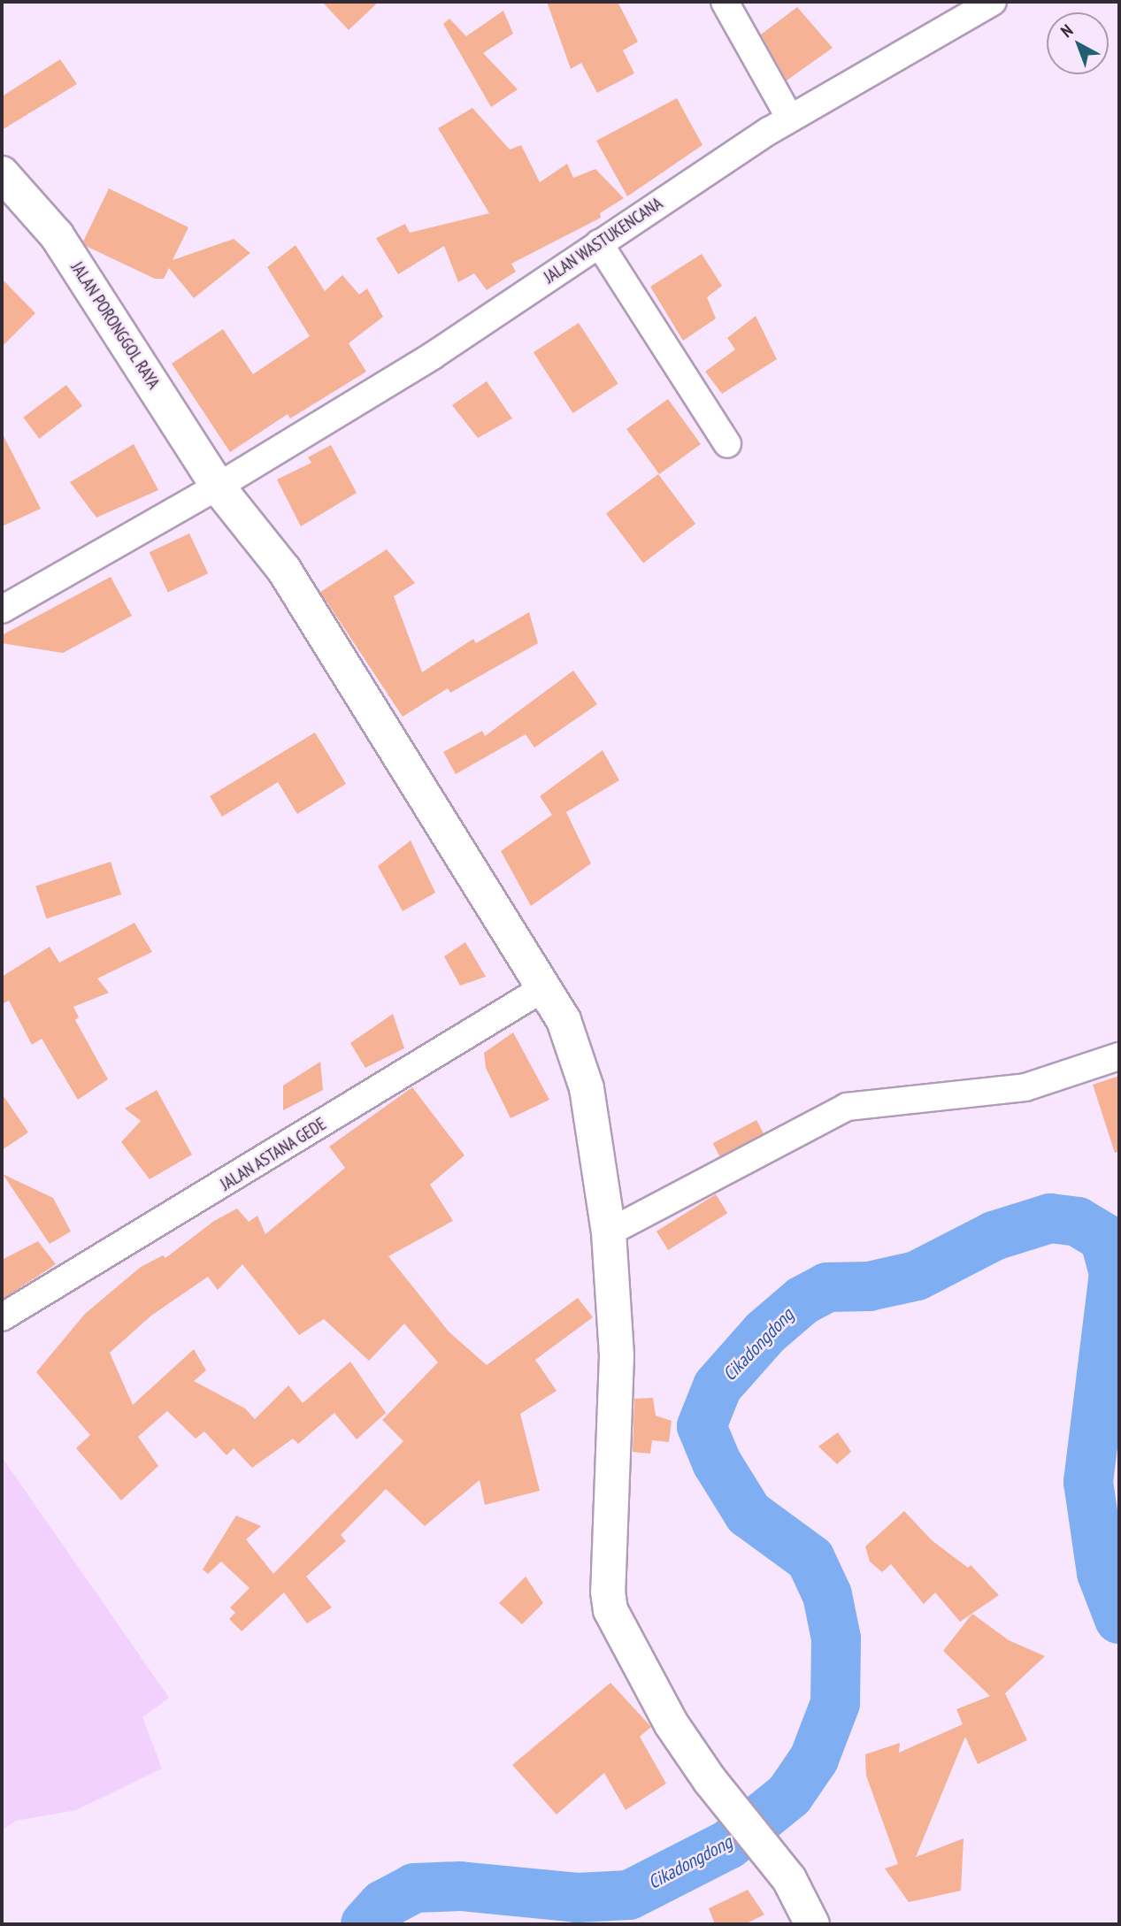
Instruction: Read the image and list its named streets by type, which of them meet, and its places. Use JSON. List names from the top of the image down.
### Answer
{
  "streets": {
    "street": ["JALAN WASTUKENCANA", "JALAN PORONGGOL RAYA", "JALAN ASTANA GEDE"]
  },
  "crossings": [
    ["JALAN WASTUKENCANA", "JALAN PORONGGOL RAYA"],
    ["JALAN PORONGGOL RAYA", "JALAN ASTANA GEDE"]
  ],
  "water": ["Cikadongdong"],
  "north": "top left"
}
